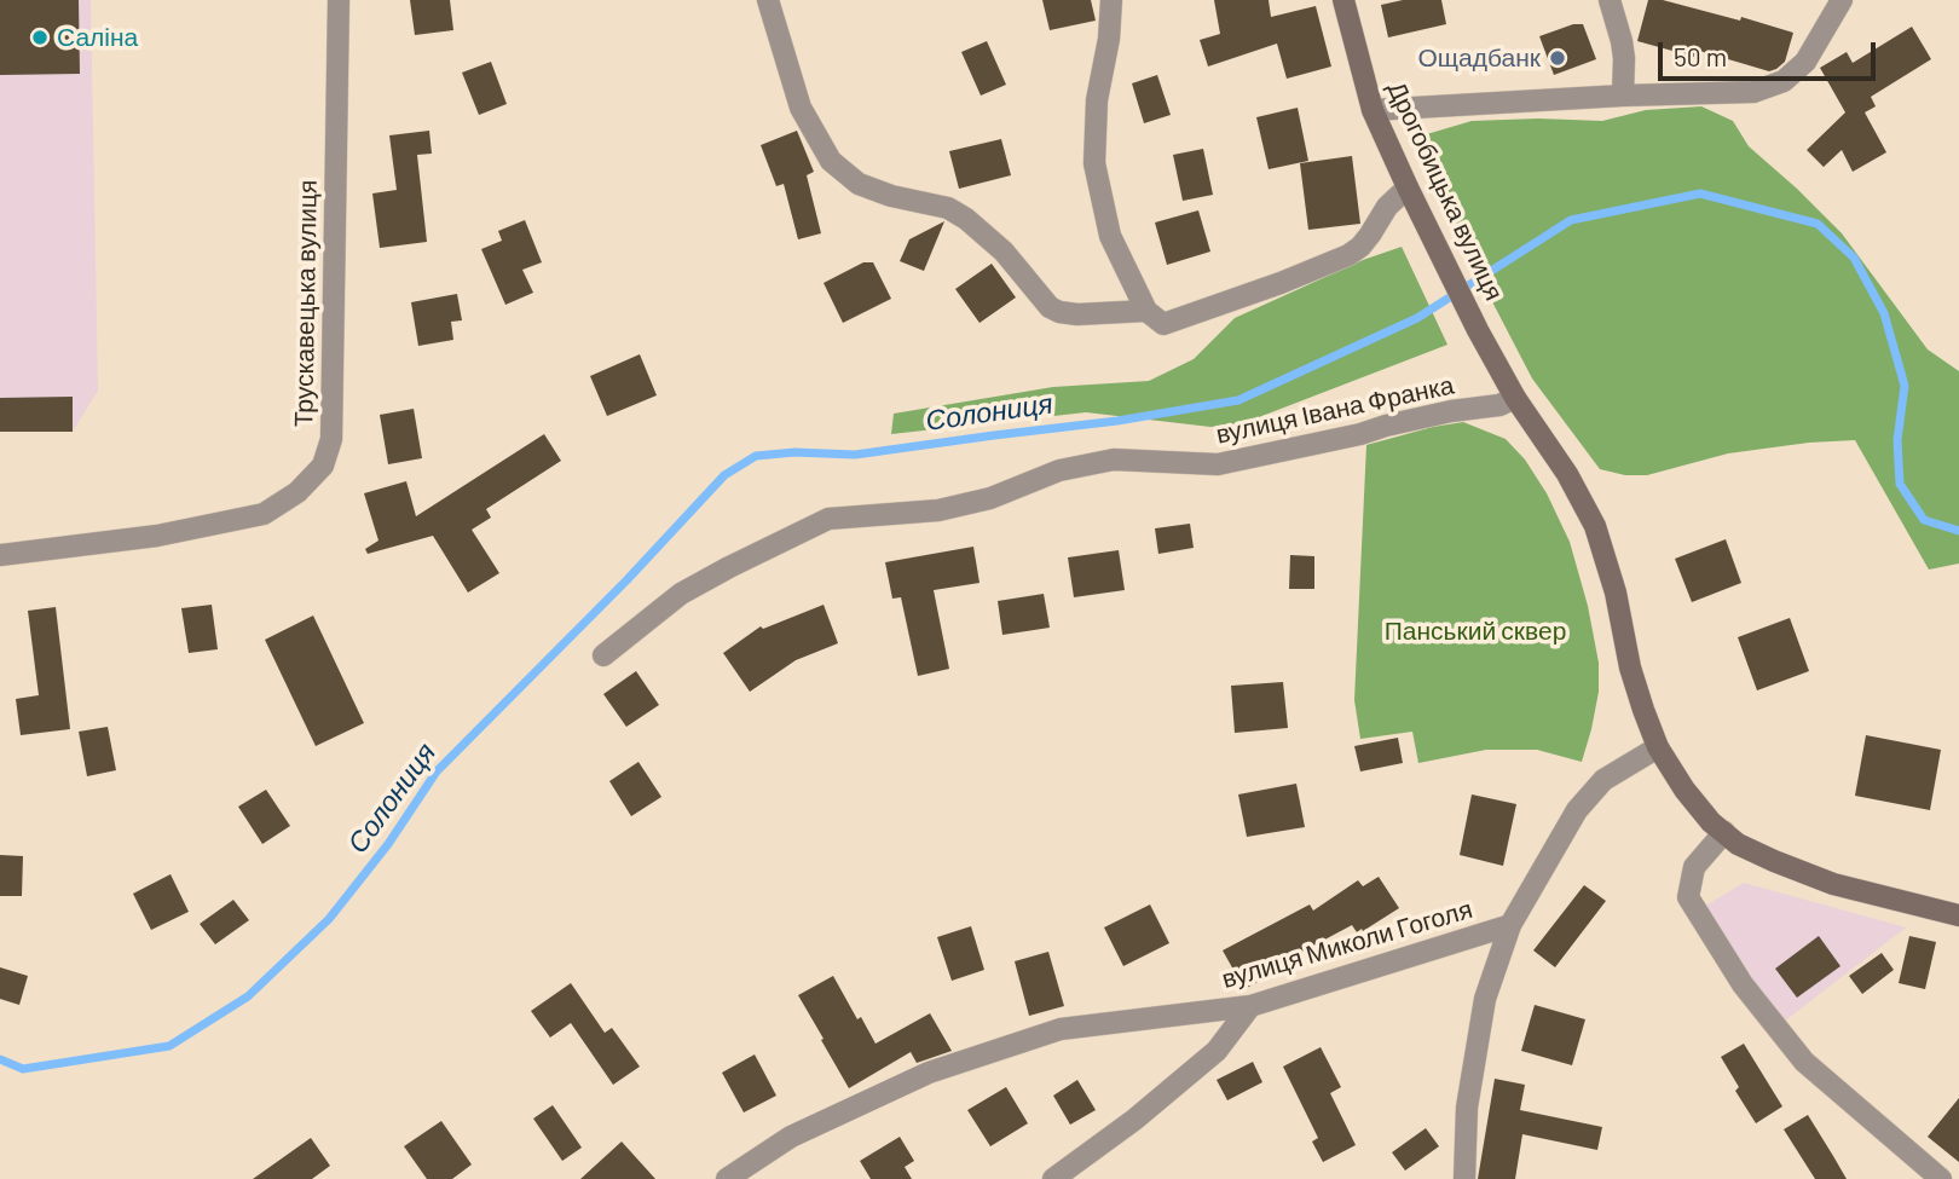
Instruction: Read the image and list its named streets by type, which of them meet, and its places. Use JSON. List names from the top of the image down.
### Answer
{
  "streets": {
    "street": [
      "Дрогобицька вулиця",
      "Трускавецька вулиця",
      "вулиця Івана Франка",
      "вулиця Миколи Гоголя"
    ]
  },
  "crossings": [
    ["Дрогобицька вулиця", "вулиця Івана Франка"]
  ],
  "water": ["Солониця"],
  "parks": ["Панський сквер"],
  "places": ["Саліна", "Ощадбанк"],
  "scale_bar": "50 m"
}
